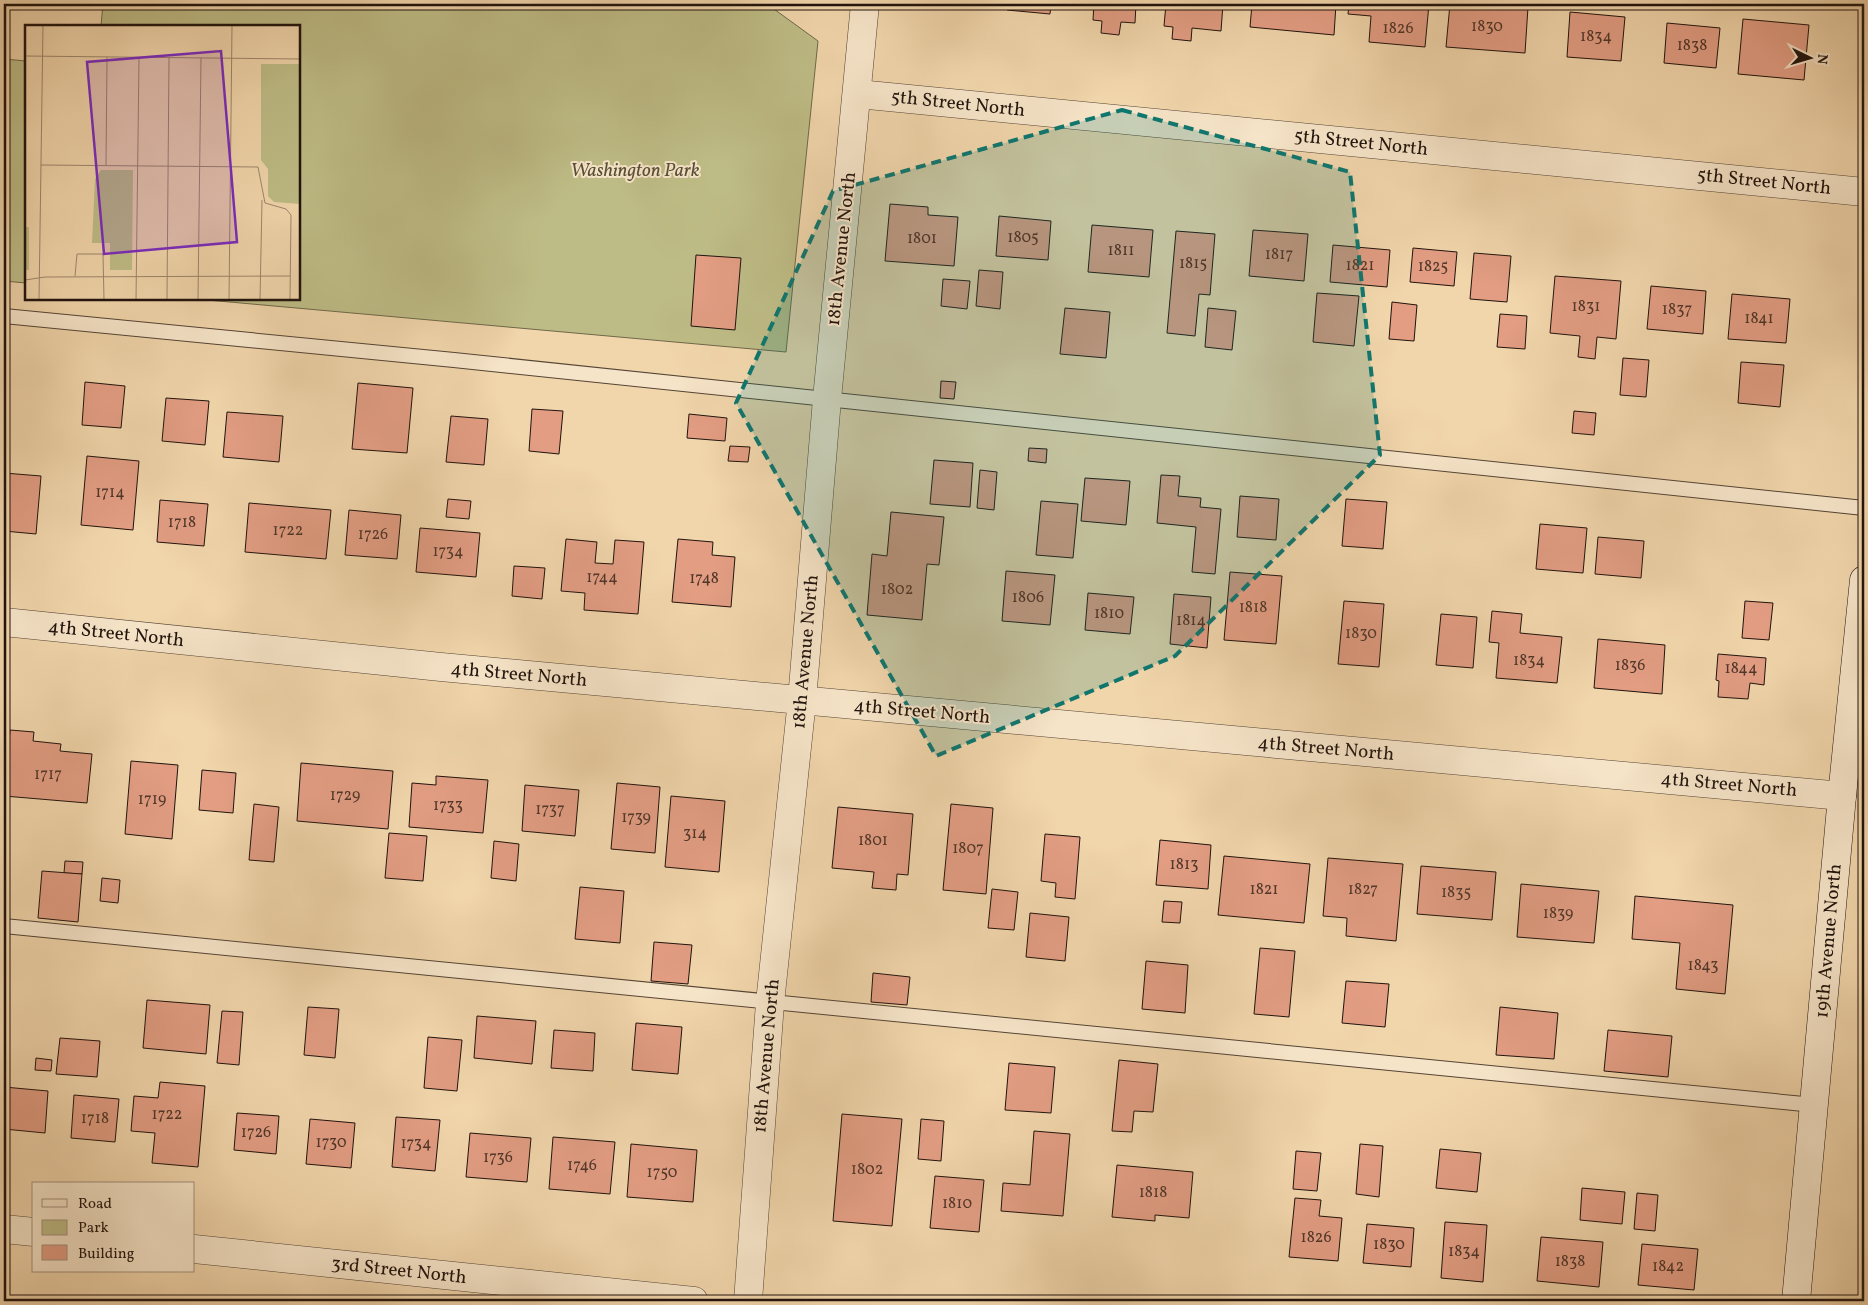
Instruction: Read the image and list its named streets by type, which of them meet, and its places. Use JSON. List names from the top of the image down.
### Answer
{
  "streets": {
    "street": [
      "5th Street North",
      "18th Avenue North",
      "4th Street North",
      "19th Avenue North",
      "3rd Street North"
    ]
  },
  "crossings": [
    ["5th Street North", "18th Avenue North"],
    ["18th Avenue North", "4th Street North"],
    ["4th Street North", "19th Avenue North"]
  ],
  "parks": ["Washington Park"],
  "house_numbers": [
    "1830",
    "1826",
    "1834",
    "1838",
    "1805",
    "1801",
    "1811",
    "1817",
    "1815",
    "1821",
    "1825",
    "1831",
    "1837",
    "1841",
    "1714",
    "1718",
    "1722",
    "1726",
    "1734",
    "1744",
    "1748",
    "1802",
    "1806",
    "1818",
    "1810",
    "1814",
    "1830",
    "1834",
    "1836",
    "1844",
    "1717",
    "1729",
    "1719",
    "1733",
    "1737",
    "1739",
    "314",
    "1801",
    "1807",
    "1813",
    "1821",
    "1827",
    "1835",
    "1839",
    "1843",
    "1722",
    "1718",
    "1726",
    "1730",
    "1734",
    "1736",
    "1746",
    "1802",
    "1750",
    "1818",
    "1810",
    "1826",
    "1830",
    "1834",
    "1838",
    "1842"
  ],
  "legend": ["Road", "Park", "Building"],
  "north": "right"
}
